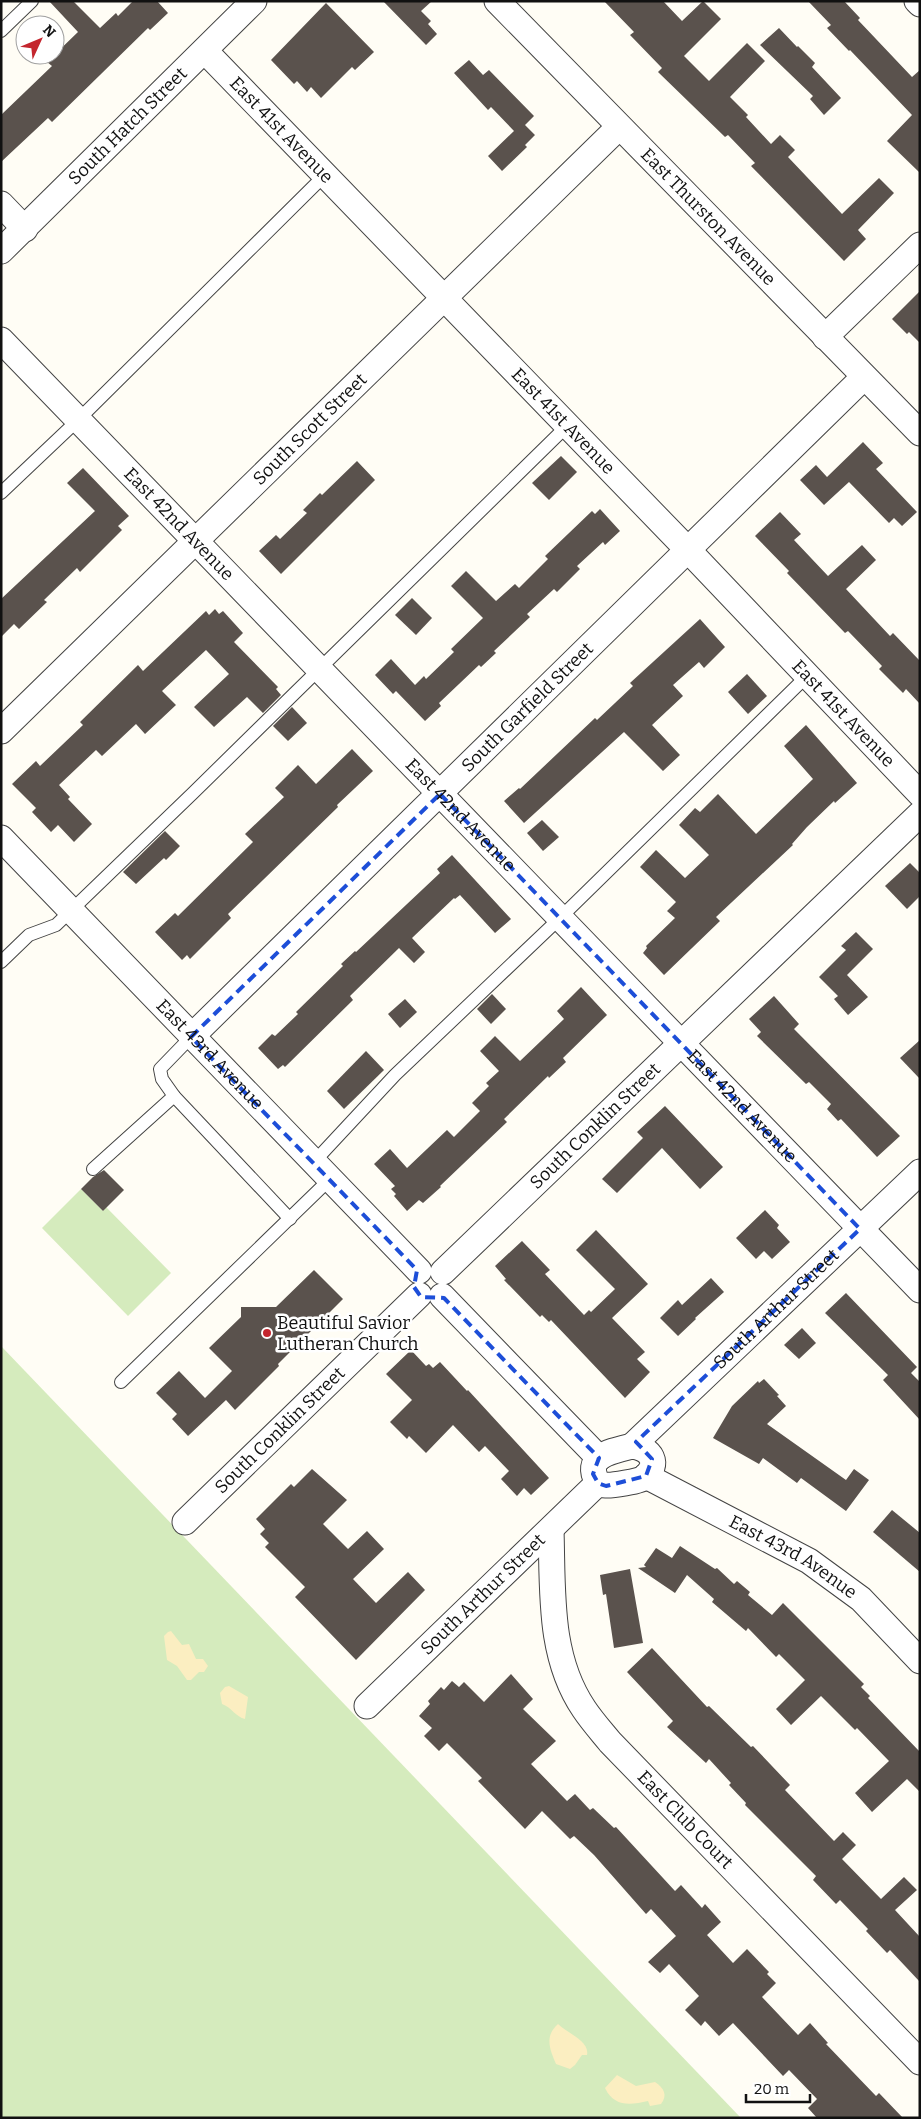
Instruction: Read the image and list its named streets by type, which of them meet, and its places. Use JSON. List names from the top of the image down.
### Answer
{
  "streets": {
    "street": [
      "South Hatch Street",
      "East 41st Avenue",
      "East Thurston Avenue",
      "South Scott Street",
      "East 42nd Avenue",
      "South Garfield Street",
      "East 43rd Avenue",
      "South Conklin Street",
      "South Arthur Street",
      "East Club Court"
    ]
  },
  "crossings": [
    ["South Hatch Street", "East 41st Avenue"],
    ["East 41st Avenue", "South Scott Street"],
    ["East 41st Avenue", "South Garfield Street"],
    ["East Thurston Avenue", "South Scott Street"],
    ["East Thurston Avenue", "South Garfield Street"],
    ["South Scott Street", "East 42nd Avenue"],
    ["East 42nd Avenue", "South Garfield Street"],
    ["East 42nd Avenue", "South Conklin Street"],
    ["East 42nd Avenue", "South Arthur Street"],
    ["South Garfield Street", "East 43rd Avenue"],
    ["East 43rd Avenue", "South Conklin Street"],
    ["South Arthur Street", "East Club Court"]
  ],
  "places": ["Beautiful Savior Lutheran Church"],
  "scale_bar": "20 m",
  "north": "top right"
}
